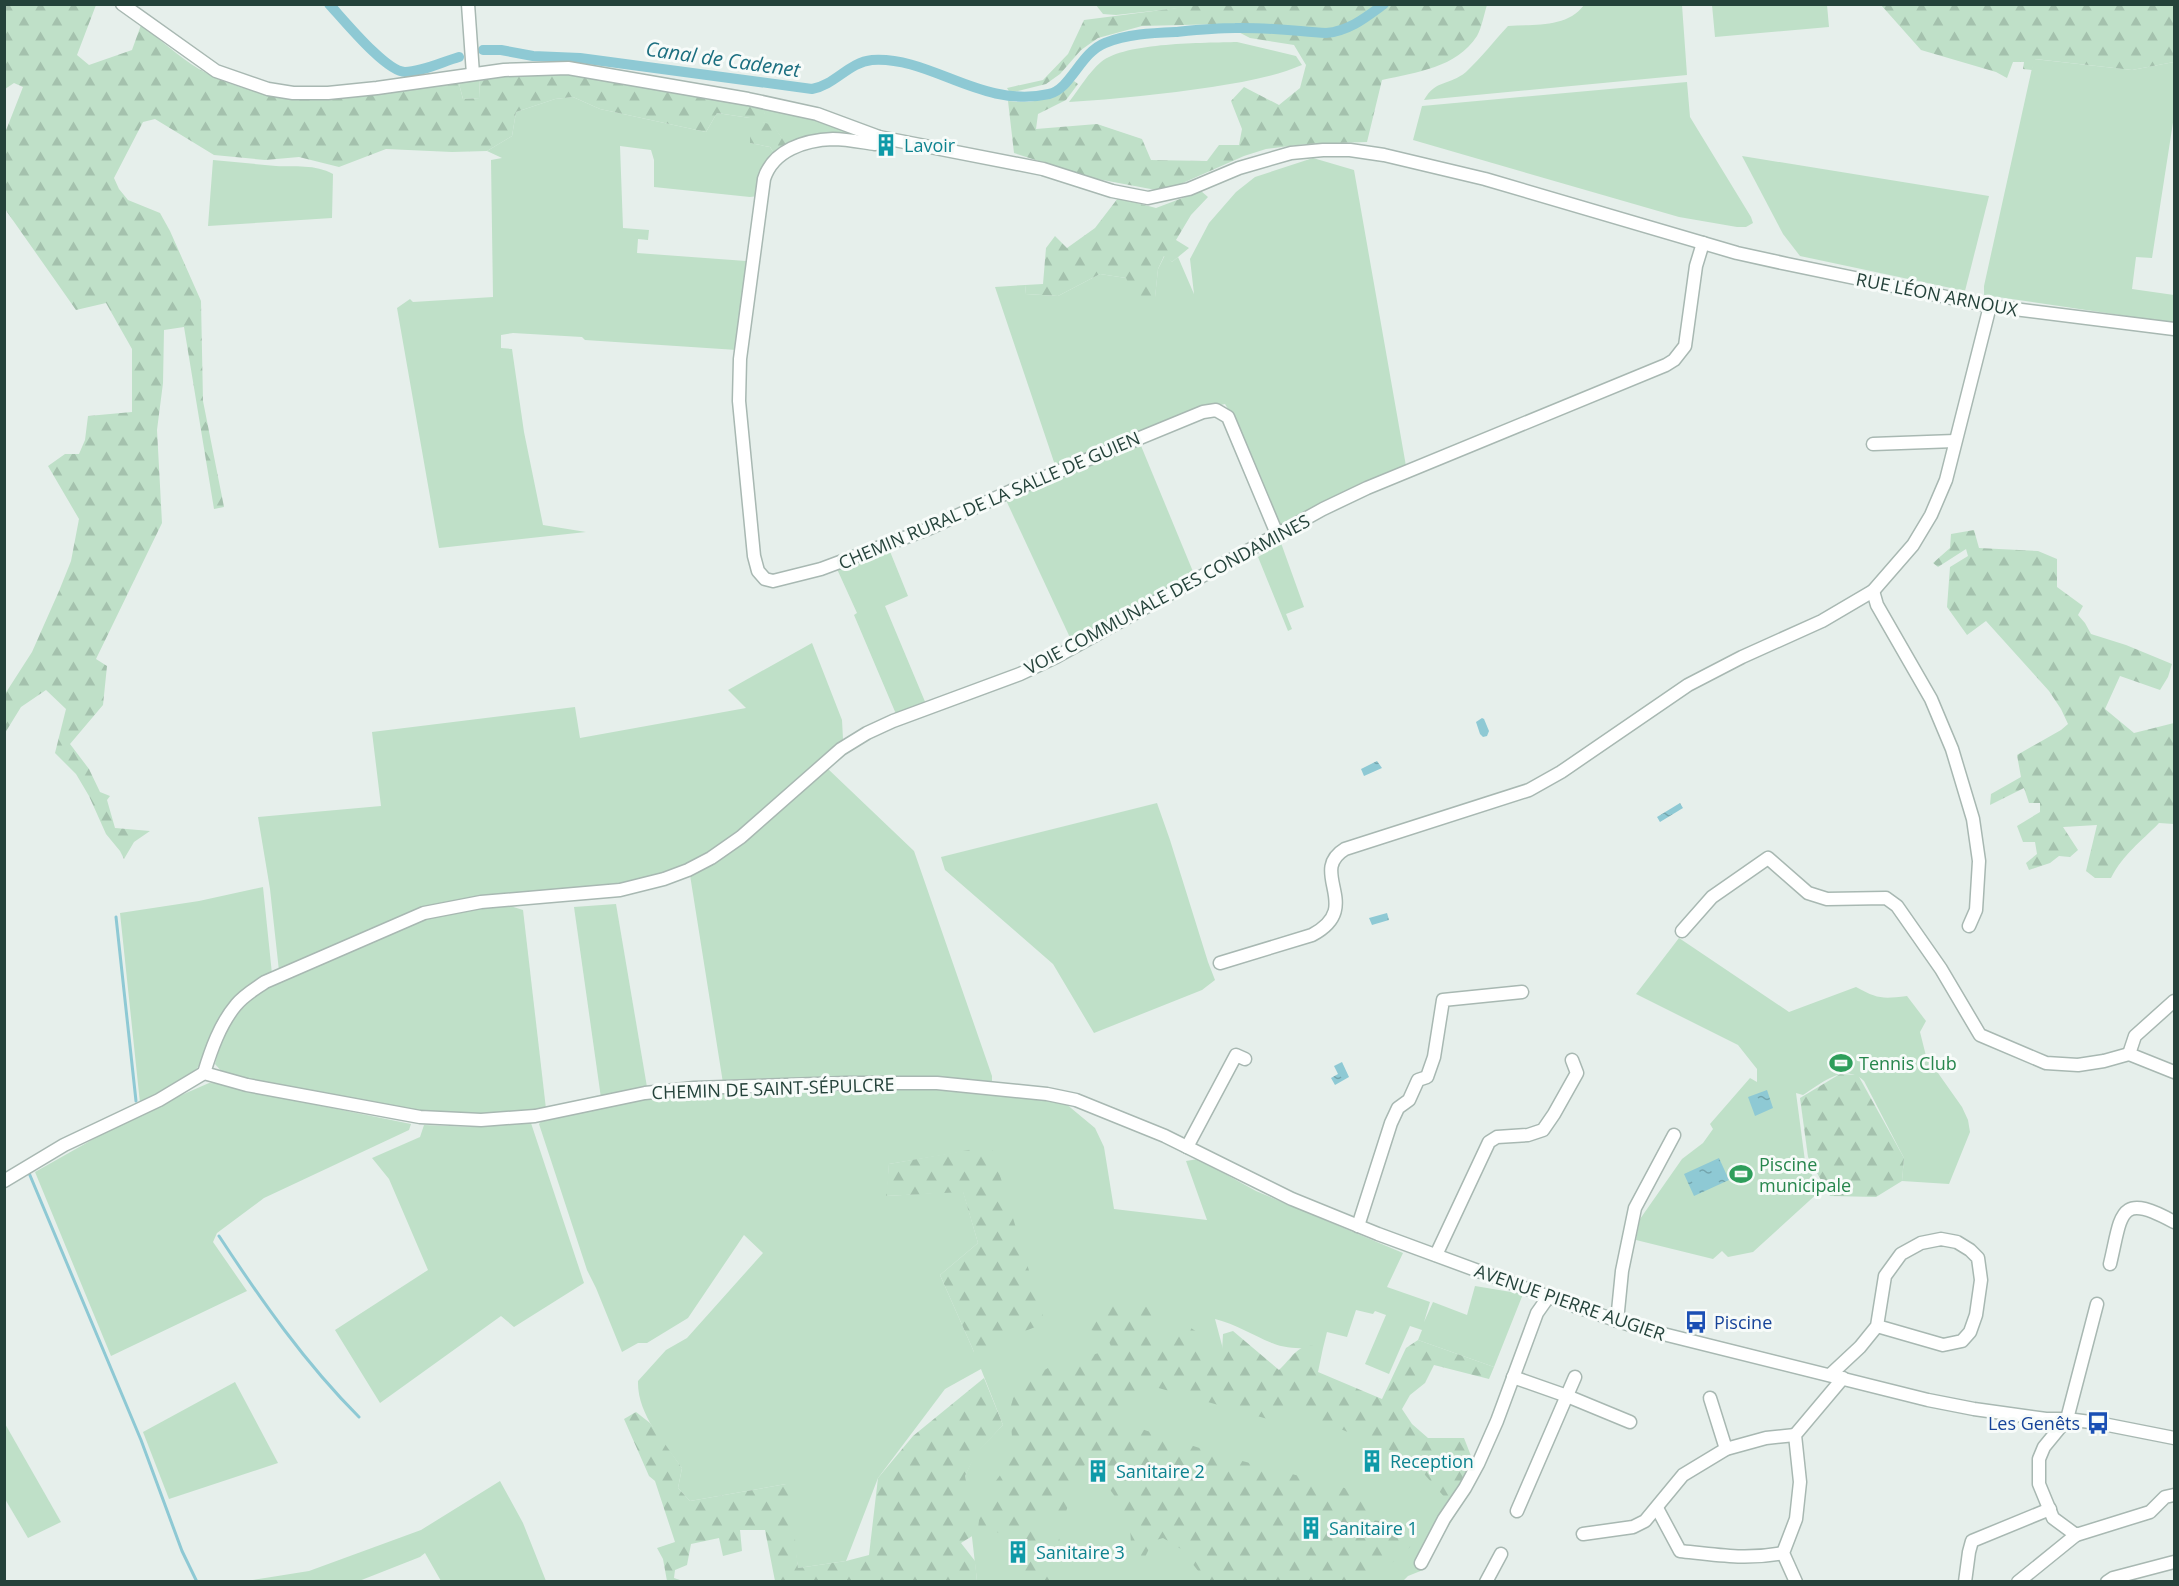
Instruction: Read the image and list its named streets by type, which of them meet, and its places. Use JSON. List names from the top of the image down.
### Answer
{
  "streets": {
    "street": [
      "RUE LÉON ARNOUX",
      "CHEMIN RURAL DE LA SALLE DE GUIEN",
      "VOIE COMMUNALE DES CONDAMINES",
      "CHEMIN DE SAINT-SÉPULCRE",
      "AVENUE PIERRE AUGIER"
    ]
  },
  "crossings": [
    ["RUE LÉON ARNOUX", "CHEMIN RURAL DE LA SALLE DE GUIEN"],
    ["RUE LÉON ARNOUX", "VOIE COMMUNALE DES CONDAMINES"],
    ["CHEMIN RURAL DE LA SALLE DE GUIEN", "VOIE COMMUNALE DES CONDAMINES"],
    ["VOIE COMMUNALE DES CONDAMINES", "CHEMIN DE SAINT-SÉPULCRE"],
    ["CHEMIN DE SAINT-SÉPULCRE", "AVENUE PIERRE AUGIER"]
  ],
  "water": ["Canal de Cadenet"],
  "places": {
    "building": [
      "Lavoir",
      "Reception",
      "Sanitaire 2",
      "Sanitaire 1",
      "Sanitaire 3"
    ],
    "sports": ["Tennis Club", "Piscine municipale"],
    "bus stop": ["Piscine", "Les Genêts"]
  }
}
